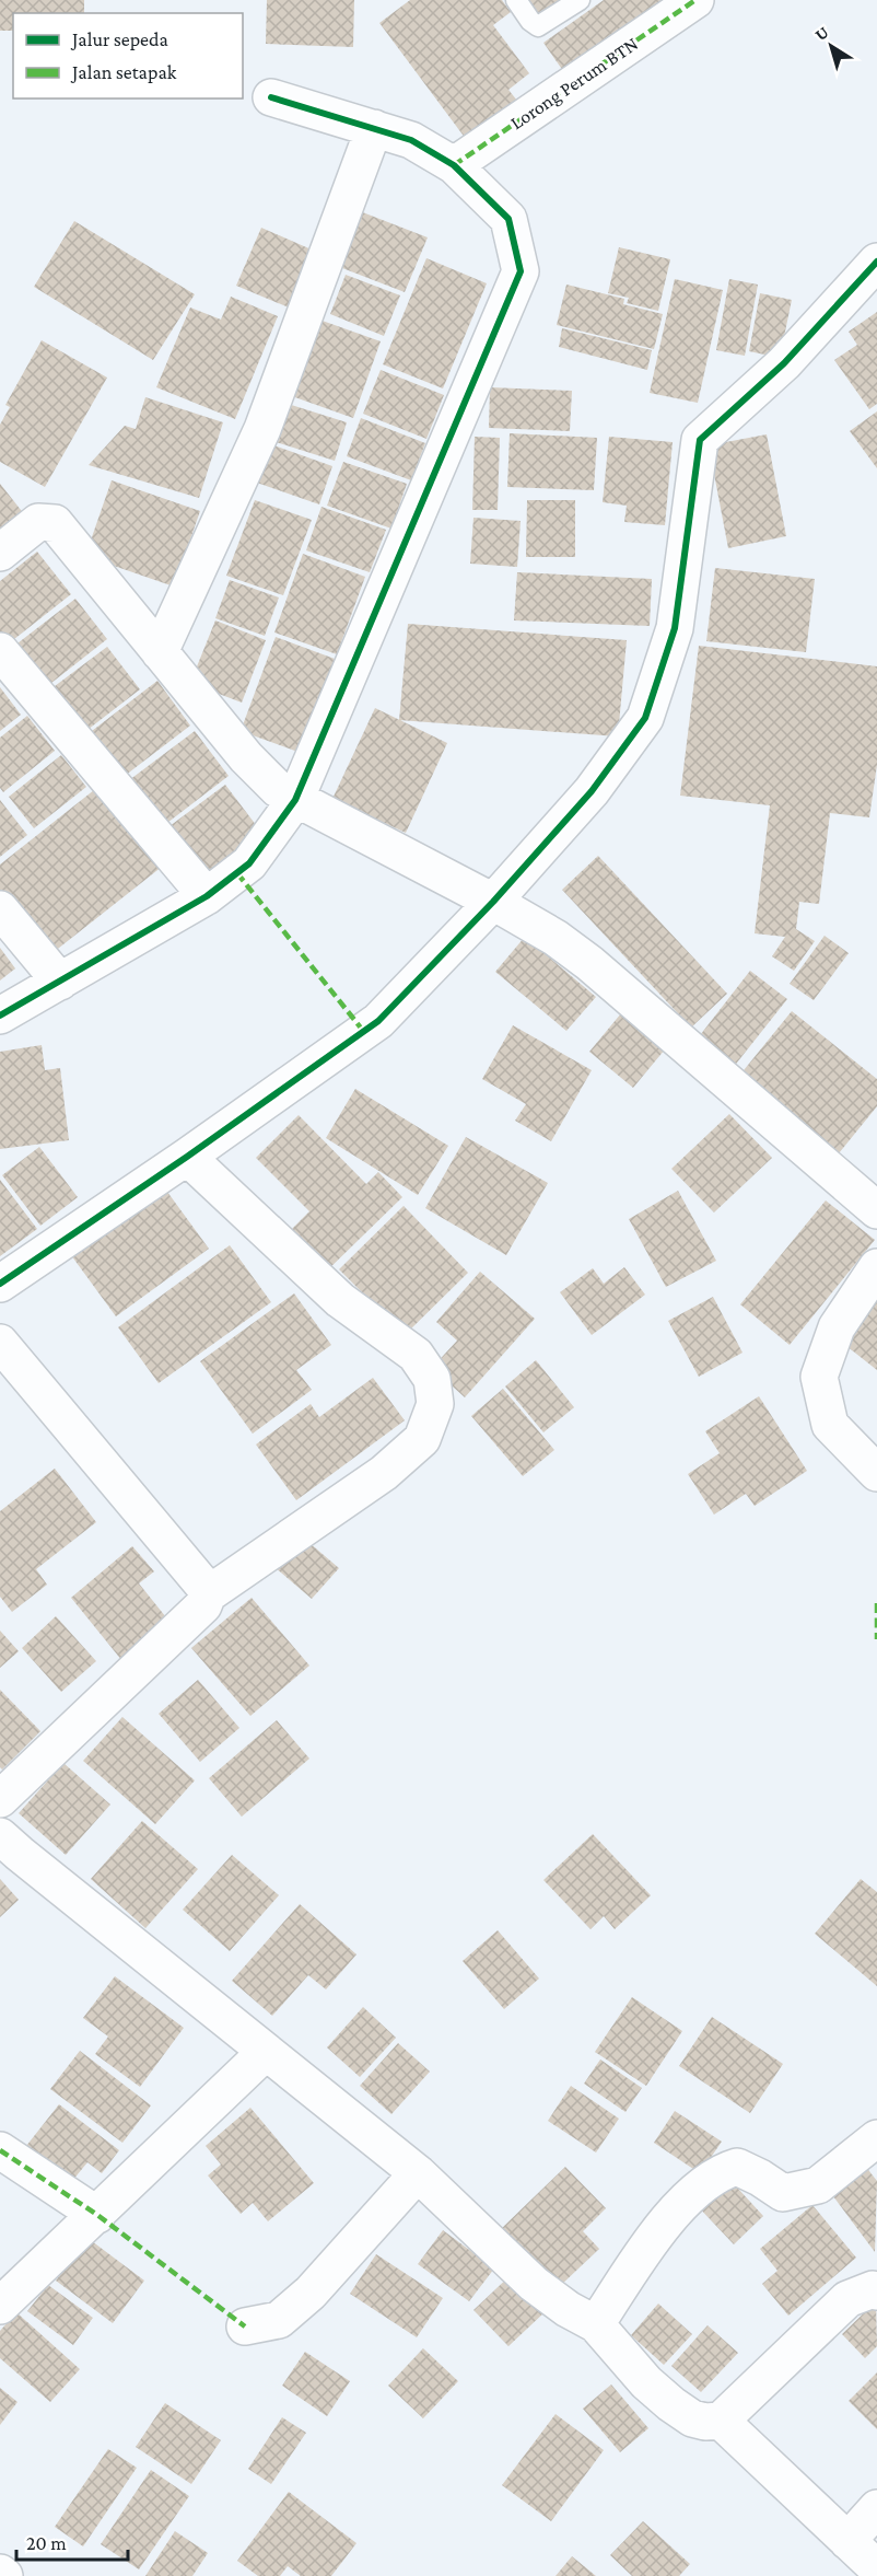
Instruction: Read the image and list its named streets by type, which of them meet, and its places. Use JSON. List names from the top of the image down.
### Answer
{
  "streets": {
    "street": ["Lorong Perum BTN"]
  },
  "legend": ["Jalur sepeda", "Jalan setapak"],
  "scale_bar": "20 m",
  "north": "top left"
}
